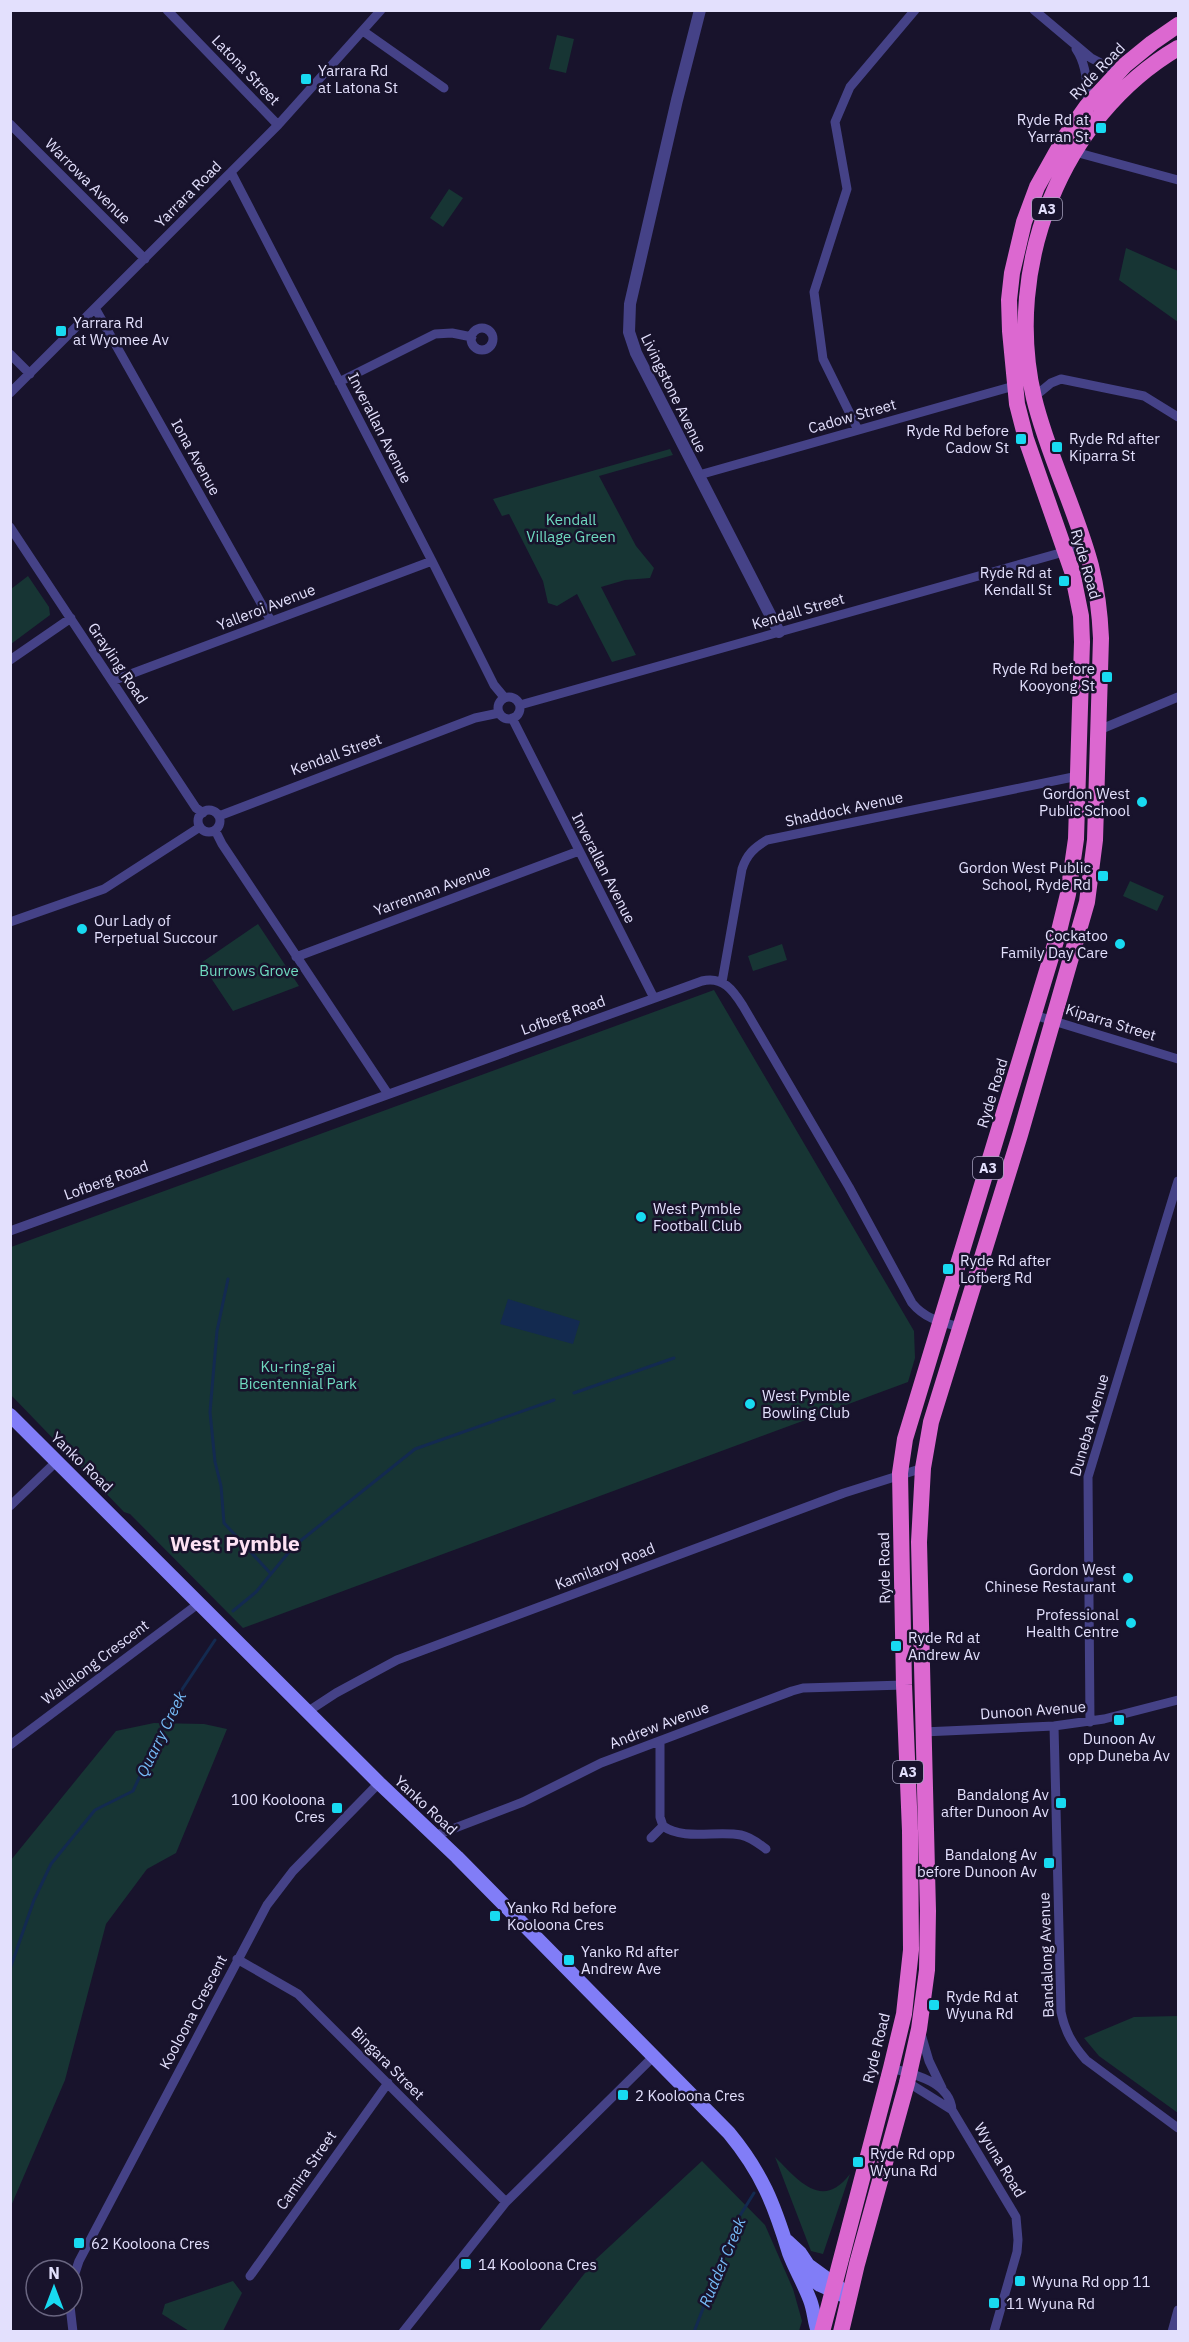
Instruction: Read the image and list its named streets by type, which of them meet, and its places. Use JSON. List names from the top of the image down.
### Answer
{
  "streets": {
    "highway": ["Ryde Road", "A3"],
    "main road": ["Yanko Road"],
    "street": [
      "Latona Street",
      "Warrowa Avenue",
      "Yarrara Road",
      "Livingstone Avenue",
      "Cadow Street",
      "Inverallan Avenue",
      "Iona Avenue",
      "Yalleroi Avenue",
      "Kendall Street",
      "Grayling Road",
      "Shaddock Avenue",
      "Yarrennan Avenue",
      "Lofberg Road",
      "Kiparra Street",
      "Duneba Avenue",
      "Kamilaroy Road",
      "Wallalong Crescent",
      "Dunoon Avenue",
      "Andrew Avenue",
      "Bandalong Avenue",
      "Kooloona Crescent",
      "Bingara Street",
      "Wyuna Road",
      "Camira Street"
    ]
  },
  "crossings": [
    ["Latona Street", "Yarrara Road"],
    ["Ryde Road", "Cadow Street"],
    ["Ryde Road", "Kendall Street"],
    ["Ryde Road", "Shaddock Avenue"],
    ["Ryde Road", "Kiparra Street"],
    ["Ryde Road", "Yanko Road"],
    ["Ryde Road", "Kamilaroy Road"],
    ["Ryde Road", "Dunoon Avenue"],
    ["Ryde Road", "Andrew Avenue"],
    ["Ryde Road", "Wyuna Road"],
    ["Warrowa Avenue", "Yarrara Road"],
    ["Yarrara Road", "Inverallan Avenue"],
    ["Yarrara Road", "Iona Avenue"],
    ["Livingstone Avenue", "Cadow Street"],
    ["Livingstone Avenue", "Kendall Street"],
    ["Inverallan Avenue", "Yalleroi Avenue"],
    ["Inverallan Avenue", "Kendall Street"],
    ["Inverallan Avenue", "Yarrennan Avenue"],
    ["Inverallan Avenue", "Lofberg Road"],
    ["Iona Avenue", "Yalleroi Avenue"],
    ["Yalleroi Avenue", "Grayling Road"],
    ["Kendall Street", "Grayling Road"],
    ["Shaddock Avenue", "Lofberg Road"],
    ["Duneba Avenue", "Dunoon Avenue"],
    ["Yanko Road", "Kamilaroy Road"],
    ["Yanko Road", "Wallalong Crescent"],
    ["Yanko Road", "Andrew Avenue"],
    ["Yanko Road", "Kooloona Crescent"],
    ["Dunoon Avenue", "Bandalong Avenue"],
    ["Kooloona Crescent", "Bingara Street"],
    ["Bingara Street", "Camira Street"]
  ],
  "districts": ["West Pymble"],
  "water": ["Quarry Creek", "Rudder Creek"],
  "parks": ["Kendall Village Green", "Burrows Grove", "Ku-ring-gai Bicentennial Park"],
  "places": {
    "transit": [
      "Yarrara Rd at Latona St",
      "Ryde Rd at Yarran St",
      "Yarrara Rd at Wyomee Av",
      "Ryde Rd before Cadow St",
      "Ryde Rd after Kiparra St",
      "Ryde Rd at Kendall St",
      "Ryde Rd before Kooyong St",
      "Gordon West Public School, Ryde Rd",
      "Ryde Rd after Lofberg Rd",
      "Ryde Rd at Andrew Av",
      "Dunoon Av opp Duneba Av",
      "Bandalong Av after Dunoon Av",
      "100 Kooloona Cres",
      "Bandalong Av before Dunoon Av",
      "Yanko Rd before Kooloona Cres",
      "Yanko Rd after Andrew Ave",
      "Ryde Rd at Wyuna Rd",
      "2 Kooloona Cres",
      "Ryde Rd opp Wyuna Rd",
      "62 Kooloona Cres",
      "14 Kooloona Cres",
      "Wyuna Rd opp 11",
      "11 Wyuna Rd"
    ],
    "other": [
      "Gordon West Public School",
      "Our Lady of Perpetual Succour",
      "Cockatoo Family Day Care",
      "West Pymble Football Club",
      "West Pymble Bowling Club",
      "Gordon West Chinese Restaurant",
      "Professional Health Centre"
    ]
  },
  "north": "top"
}
